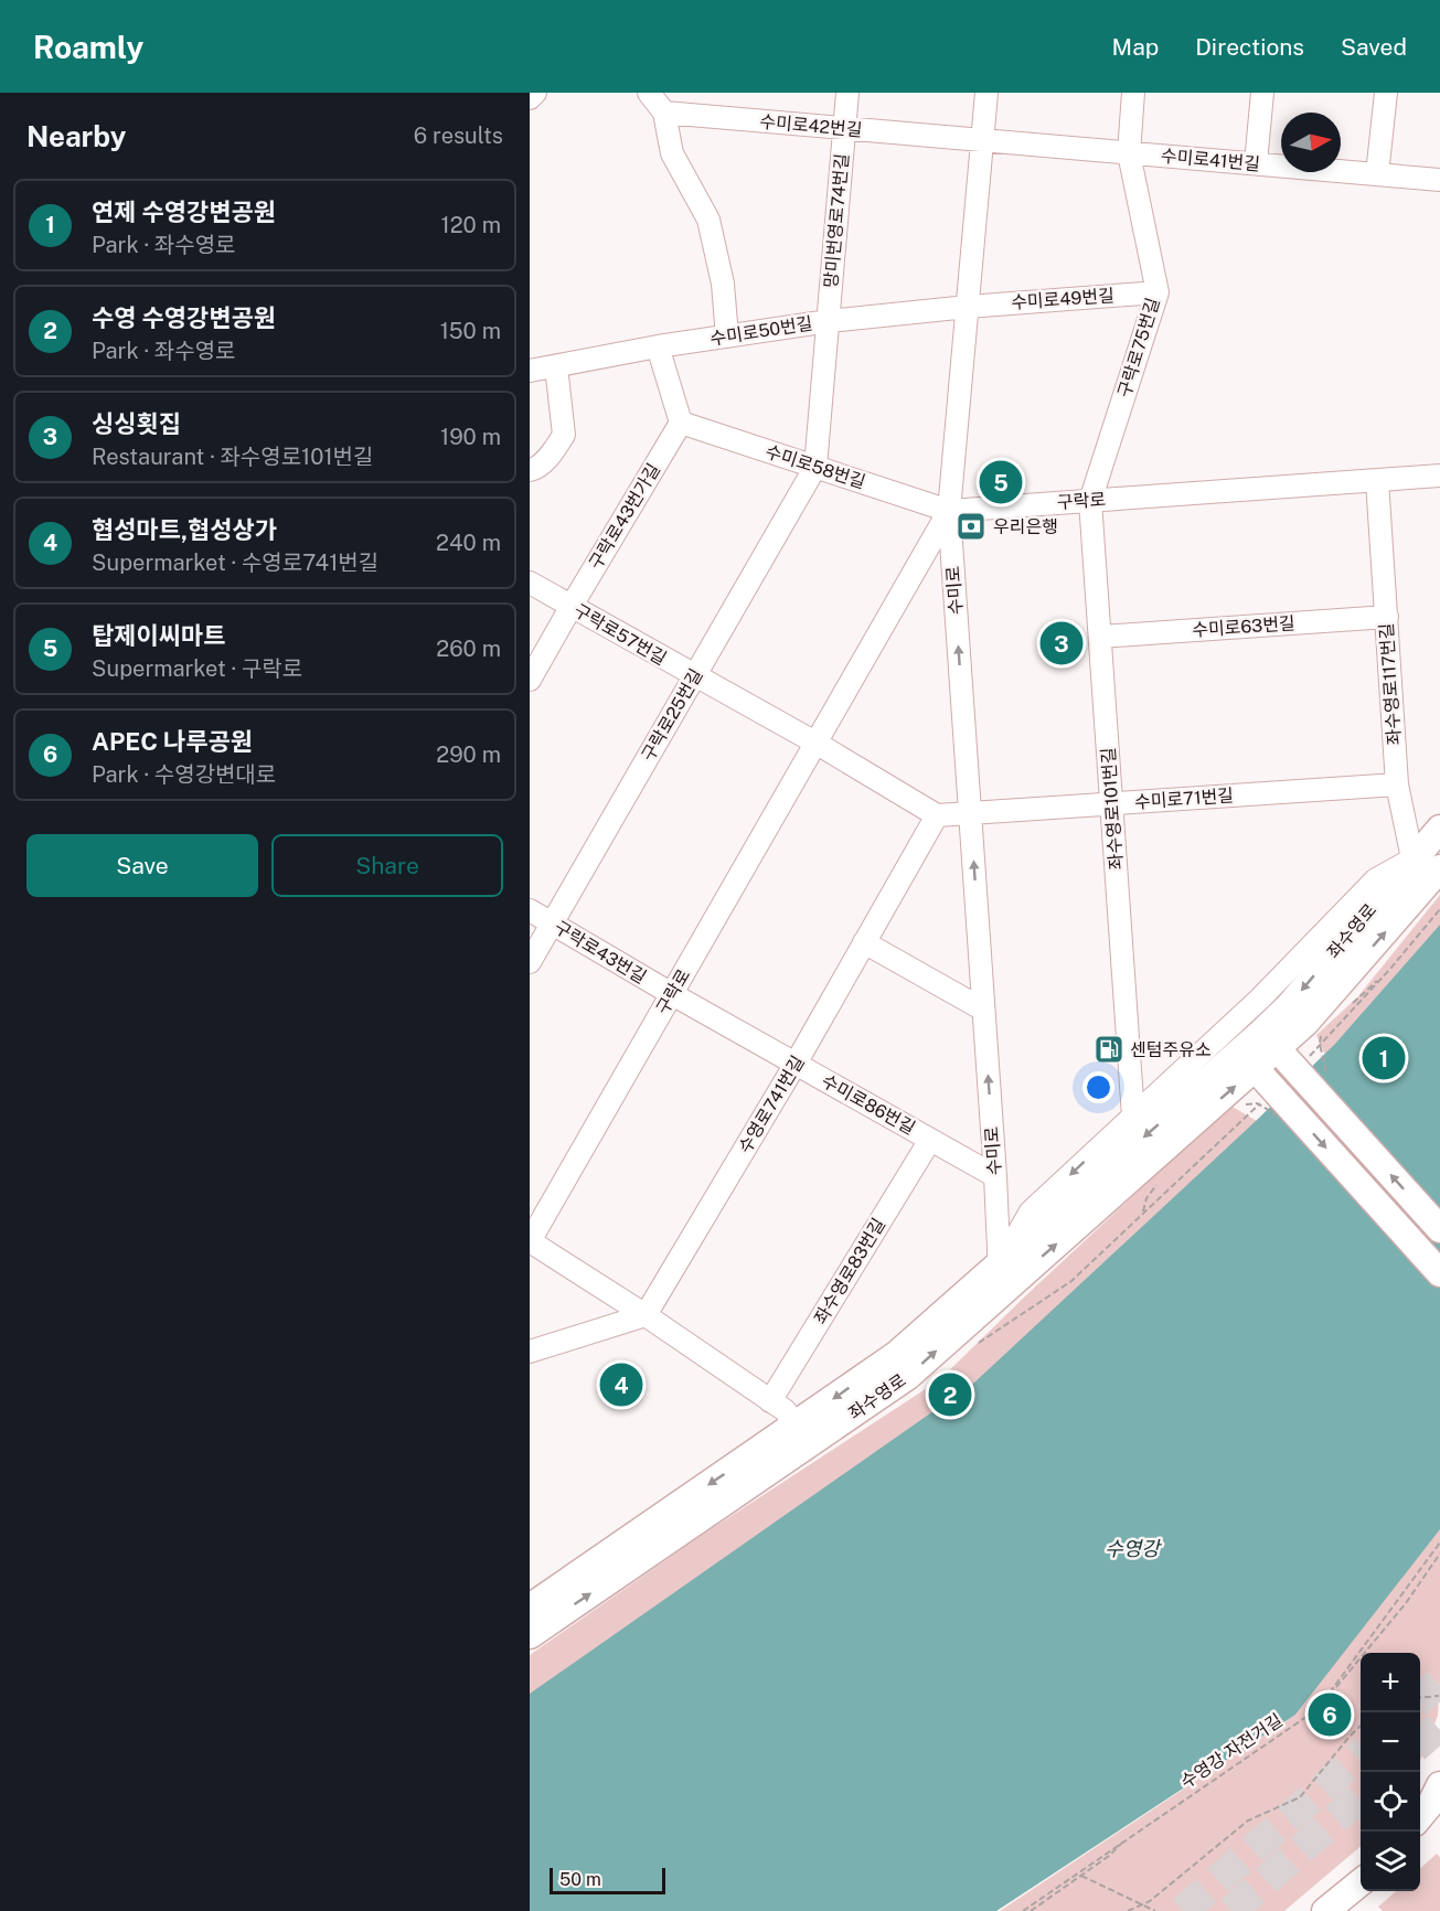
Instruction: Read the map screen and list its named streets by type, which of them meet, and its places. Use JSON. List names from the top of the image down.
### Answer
{
  "streets": {
    "main road": ["좌수영로"],
    "street": [
      "수미로42번길",
      "수미로41번길",
      "망미번영로74번길",
      "수미로49번길",
      "수미로50번길",
      "구락로75번길",
      "수미로58번길",
      "구락로",
      "구락로43번가길",
      "수미로",
      "수미로63번길",
      "구락로57번길",
      "좌수영로117번길",
      "구락로25번길",
      "수미로71번길",
      "좌수영로101번길",
      "구락로43번길",
      "수영로741번길",
      "수미로86번길",
      "좌수영로83번길"
    ],
    "path": ["수영강 자전거길"]
  },
  "crossings": [
    ["수미로42번길", "수미로41번길"],
    ["수미로42번길", "망미번영로74번길"],
    ["수미로42번길", "수미로"],
    ["수미로41번길", "구락로75번길"],
    ["수미로41번길", "수미로"],
    ["망미번영로74번길", "수미로50번길"],
    ["망미번영로74번길", "수미로58번길"],
    ["망미번영로74번길", "구락로25번길"],
    ["수미로49번길", "수미로50번길"],
    ["수미로49번길", "구락로75번길"],
    ["수미로49번길", "수미로"],
    ["수미로50번길", "수미로"],
    ["구락로75번길", "구락로"],
    ["구락로75번길", "좌수영로101번길"],
    ["수미로58번길", "구락로"],
    ["수미로58번길", "구락로43번가길"],
    ["수미로58번길", "수미로"],
    ["수미로58번길", "구락로25번길"],
    ["구락로", "수미로"],
    ["구락로", "구락로57번길"],
    ["구락로", "좌수영로117번길"],
    ["구락로", "좌수영로101번길"],
    ["구락로", "구락로43번길"],
    ["구락로", "수미로86번길"],
    ["구락로43번가길", "구락로57번길"],
    ["수미로", "수미로71번길"],
    ["수미로", "좌수영로"],
    ["수미로", "수미로86번길"],
    ["수미로63번길", "좌수영로117번길"],
    ["수미로63번길", "좌수영로101번길"],
    ["구락로57번길", "구락로25번길"],
    ["좌수영로117번길", "수미로71번길"],
    ["좌수영로117번길", "좌수영로"],
    ["구락로25번길", "구락로43번길"],
    ["수미로71번길", "좌수영로101번길"],
    ["구락로43번길", "수미로86번길"],
    ["수영로741번길", "수미로86번길"],
    ["수미로86번길", "좌수영로83번길"]
  ],
  "one_way": ["수미로"],
  "water": ["수영강"],
  "places": {
    "bank": ["우리은행"],
    "fuel station": ["센텀주유소"]
  },
  "scale_bar": "50 m",
  "north": "right",
  "page": {
    "header": "Roamly",
    "nav": ["Map", "Directions", "Saved"],
    "heading": ["Nearby", "6 results"],
    "list": [
      {
        "mark": "1",
        "name": "연제 수영강변공원",
        "note": "Park · 좌수영로",
        "value": "120 m"
      },
      {
        "mark": "2",
        "name": "수영 수영강변공원",
        "note": "Park · 좌수영로",
        "value": "150 m"
      },
      {
        "mark": "3",
        "name": "싱싱횟집",
        "note": "Restaurant · 좌수영로101번길",
        "value": "190 m"
      },
      {
        "mark": "4",
        "name": "협성마트,협성상가",
        "note": "Supermarket · 수영로741번길",
        "value": "240 m"
      },
      {
        "mark": "5",
        "name": "탑제이씨마트",
        "note": "Supermarket · 구락로",
        "value": "260 m"
      },
      {
        "mark": "6",
        "name": "APEC 나루공원",
        "note": "Park · 수영강변대로",
        "value": "290 m"
      }
    ],
    "pins": [
      "5",
      "3",
      "1",
      "4",
      "2",
      "6"
    ],
    "buttons": ["Save", "Share"],
    "map_buttons": ["+", "−"],
    "scale": "50 m"
  }
}
